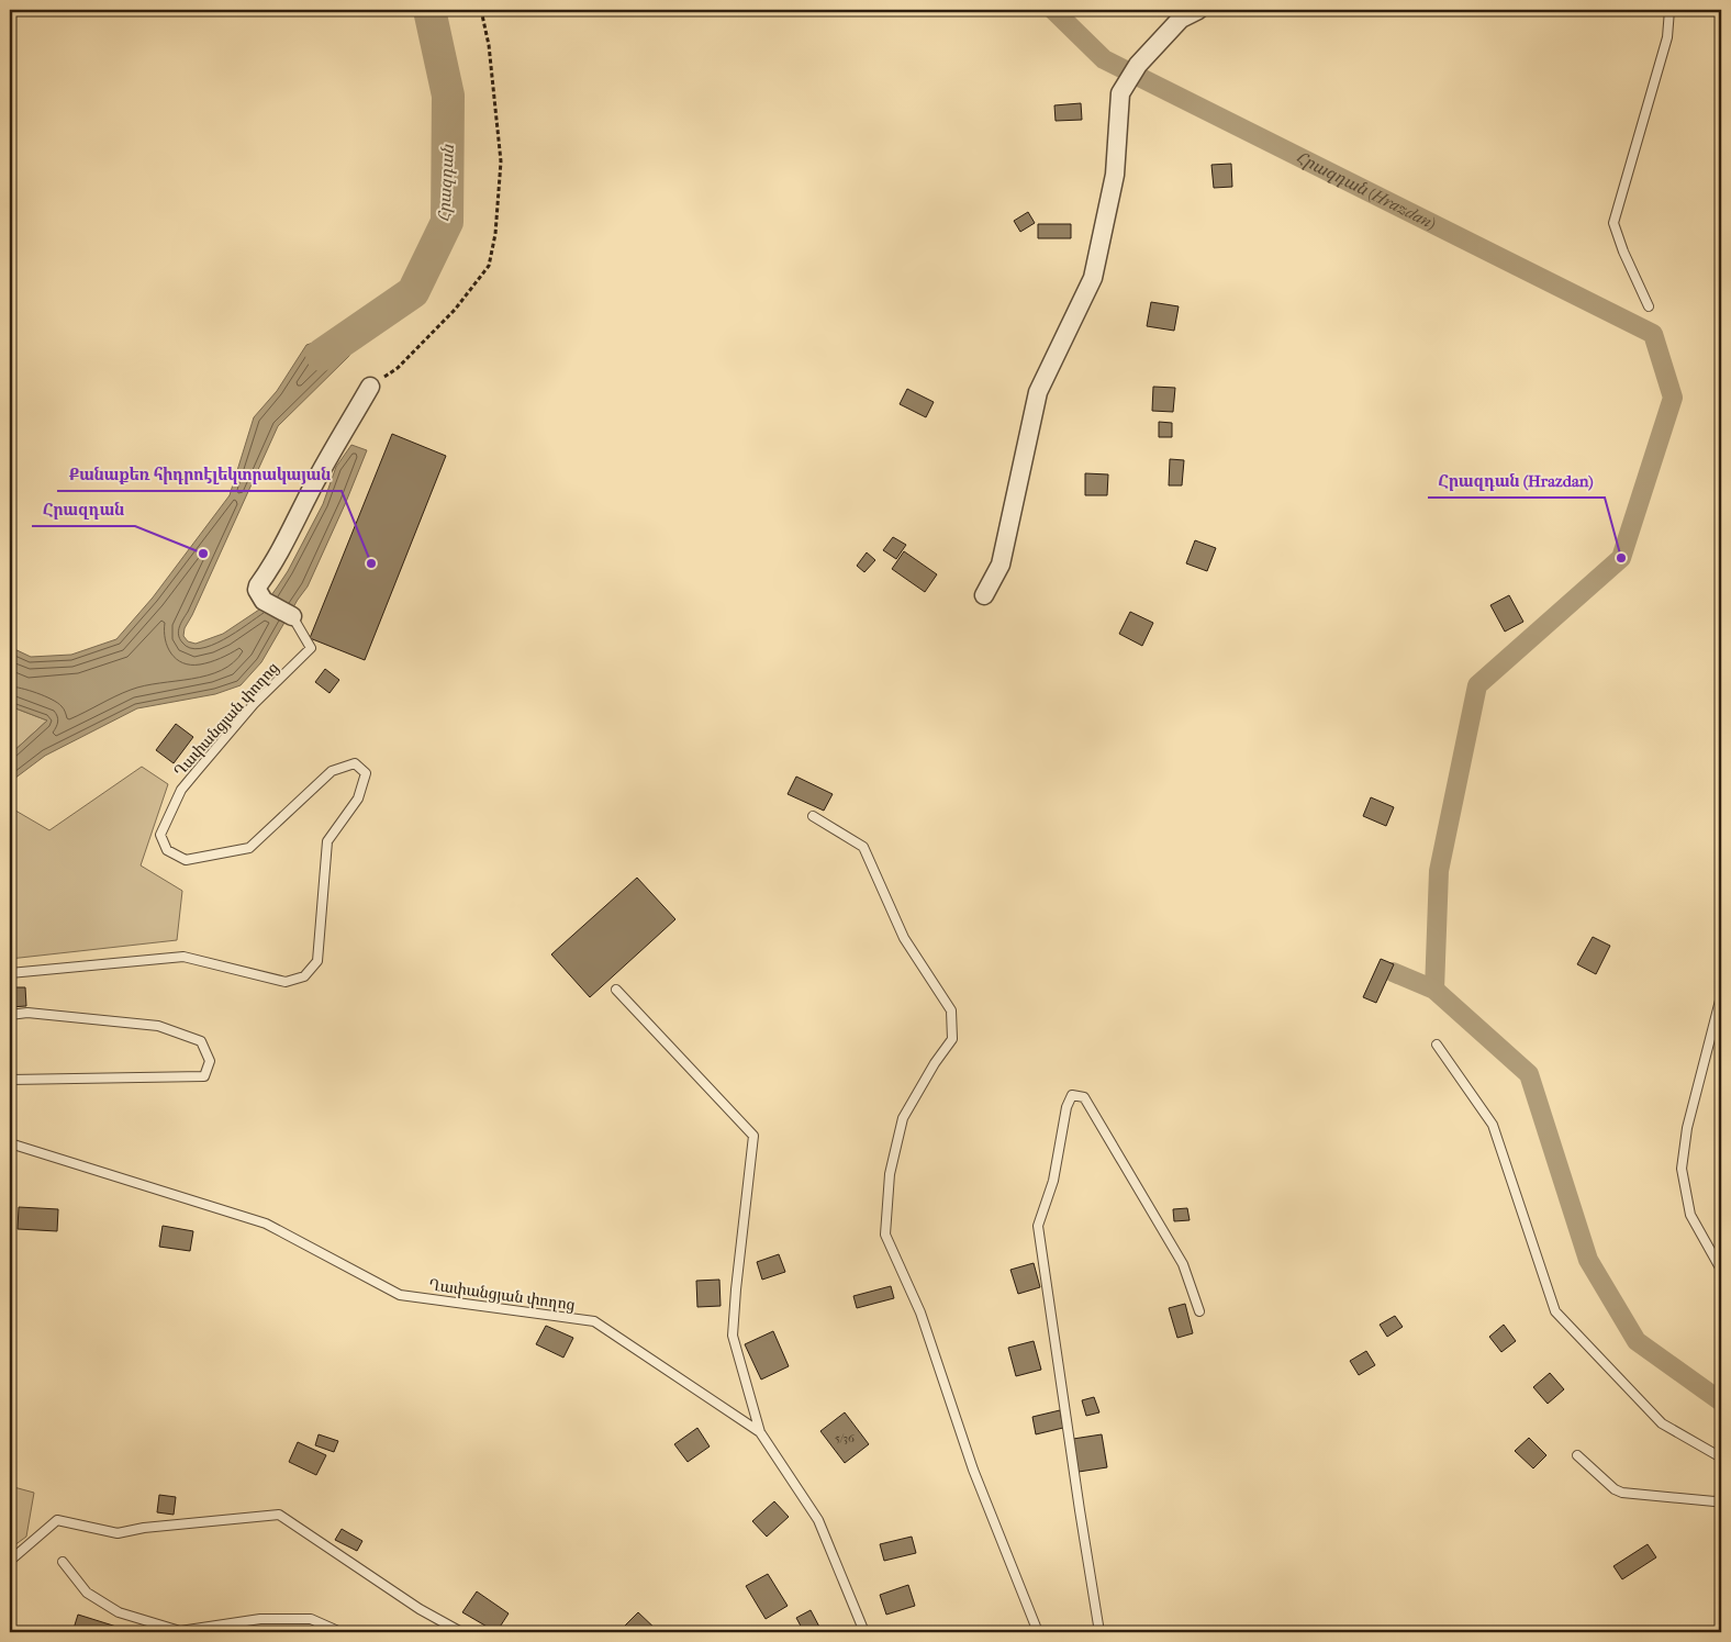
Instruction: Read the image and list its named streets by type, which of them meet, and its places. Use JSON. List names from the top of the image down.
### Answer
{
  "streets": {
    "lane": ["Ղափանցյան փողոց"]
  },
  "water": ["Հրազդան", "Հրազդան (Hrazdan)"],
  "places": ["Հրազդան", "Հրազդան (Hrazdan)", "Քանաքեռ հիդրոէլեկտրակայան"],
  "house_numbers": ["5/36"]
}
